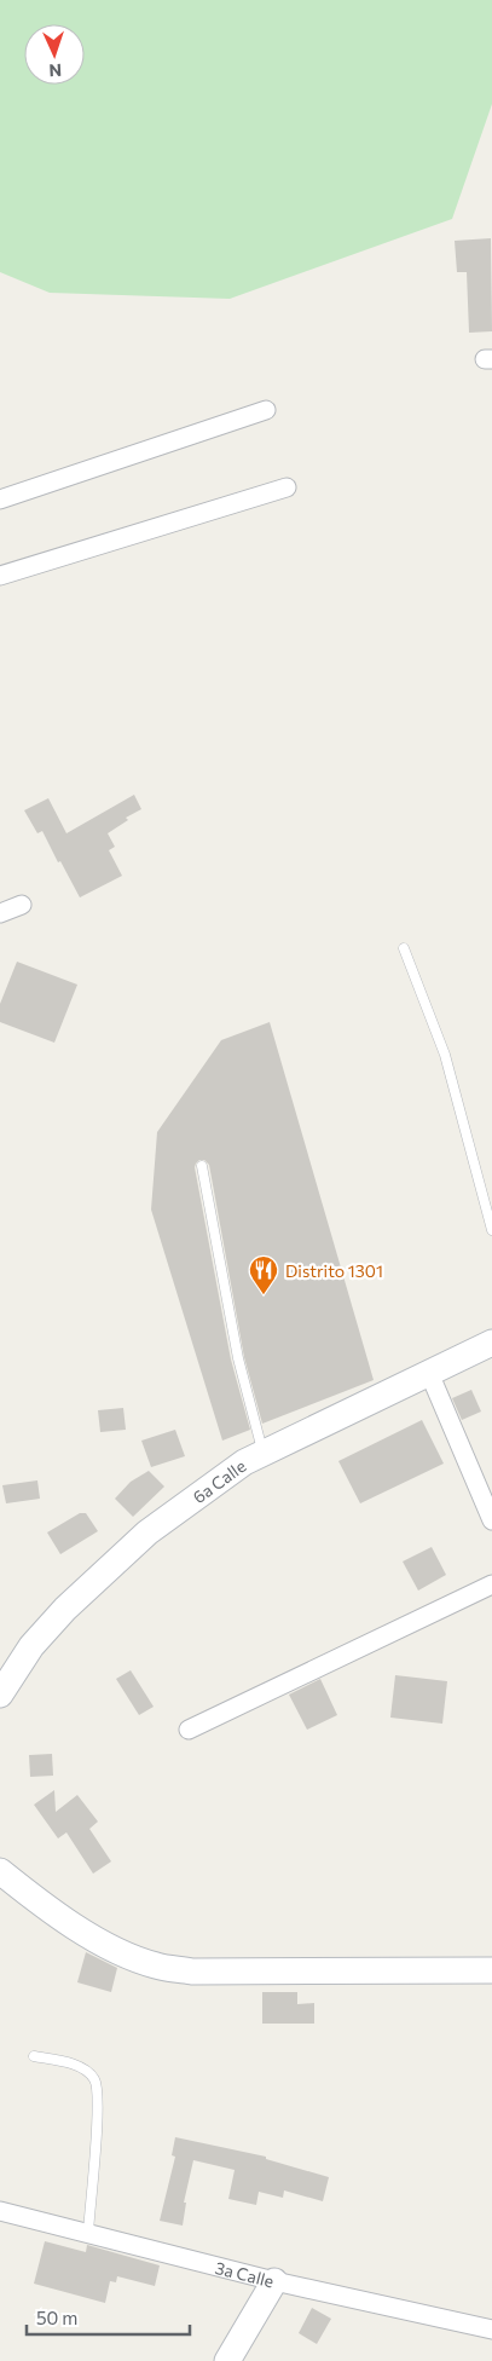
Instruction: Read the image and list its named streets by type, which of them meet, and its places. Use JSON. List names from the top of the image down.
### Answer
{
  "streets": {
    "main road": ["6a Calle"],
    "street": ["3a Calle"]
  },
  "places": {
    "restaurant": ["Distrito 1301"]
  },
  "scale_bar": "50 m",
  "north": "bottom"
}
